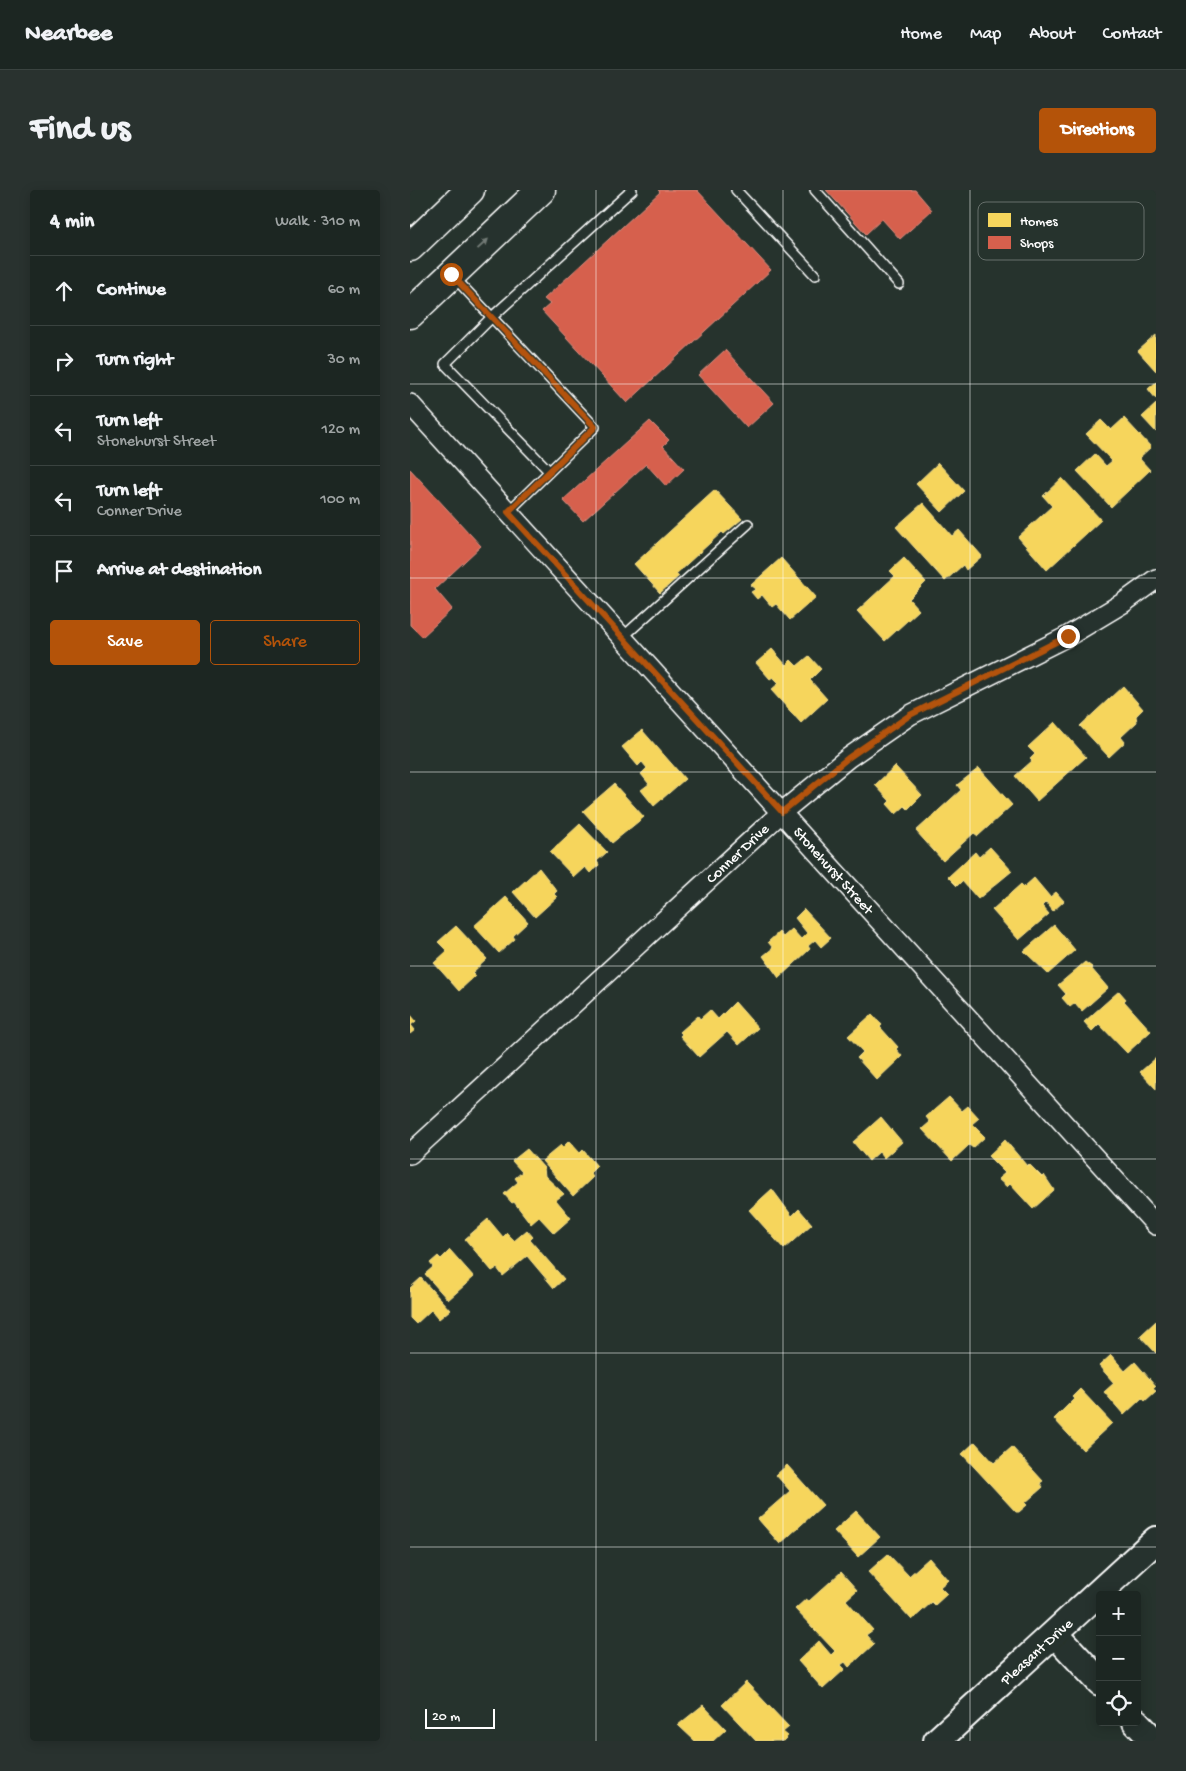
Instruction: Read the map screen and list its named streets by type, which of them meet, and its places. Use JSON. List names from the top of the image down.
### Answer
{
  "streets": {
    "street": ["Conner Drive", "Stonehurst Street", "Pleasant Drive"]
  },
  "crossings": [
    ["Conner Drive", "Stonehurst Street"]
  ],
  "legend": ["Homes", "Shops"],
  "scale_bar": "20 m",
  "page": {
    "header": "Nearbee",
    "nav": [
      "Home",
      "Map",
      "About",
      "Contact"
    ],
    "buttons": [
      "Directions",
      ["Save", "Share"]
    ],
    "title": "Find us",
    "heading": ["4 min", "Walk · 310 m"],
    "list": [
      ["Continue", "60 m"],
      ["Turn right", "30 m"],
      ["Turn left", "Stonehurst Street", "120 m"],
      ["Turn left", "Conner Drive", "100 m"],
      "Arrive at destination"
    ],
    "map_buttons": ["+", "−"],
    "scale": "20 m"
  }
}
